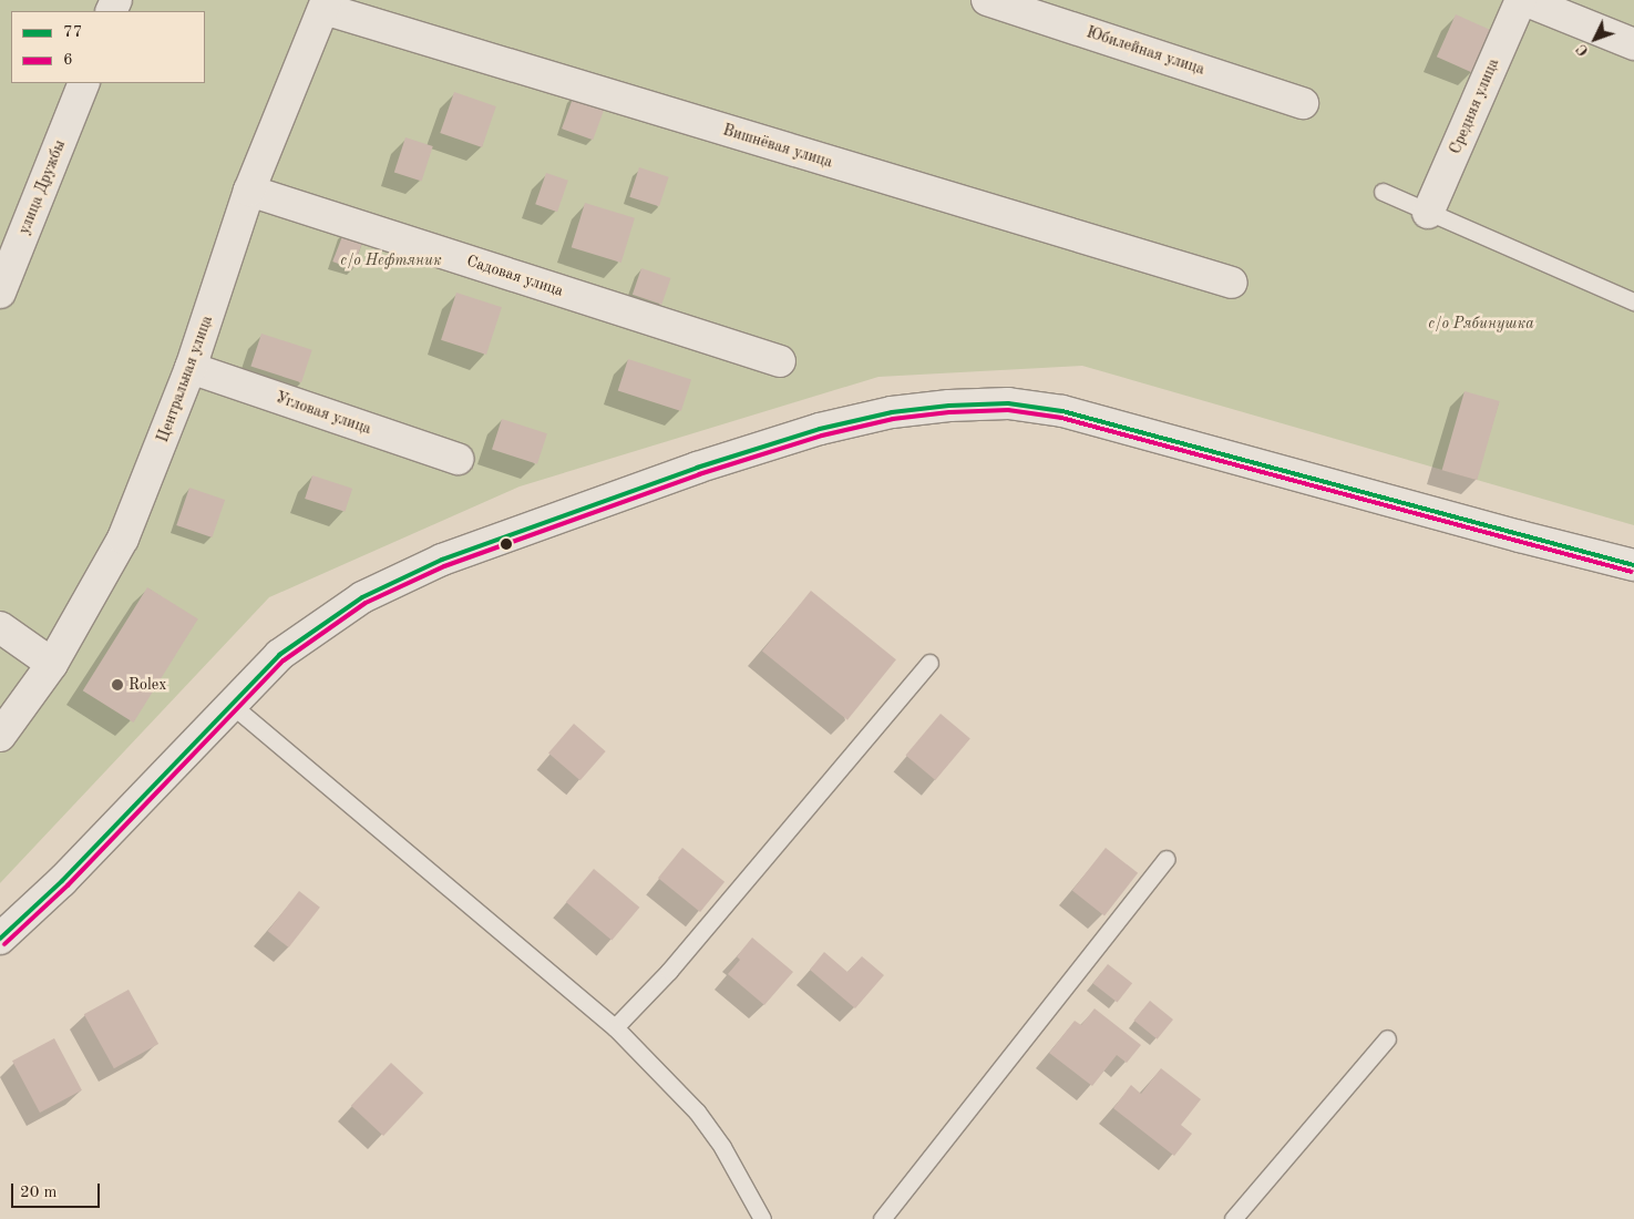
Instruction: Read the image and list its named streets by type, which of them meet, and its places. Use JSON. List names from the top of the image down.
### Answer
{
  "streets": {
    "street": [
      "Юбилейная улица",
      "Средняя улица",
      "Вишнёвая улица",
      "улица Дружбы",
      "Садовая улица",
      "Центральная улица",
      "Угловая улица"
    ]
  },
  "crossings": [
    ["Вишнёвая улица", "Центральная улица"],
    ["Садовая улица", "Центральная улица"],
    ["Центральная улица", "Угловая улица"]
  ],
  "parks": ["с/о Нефтяник", "с/о Рябинушка"],
  "places": ["Rolex"],
  "lines": ["transit line 77", "transit line 6"],
  "legend": ["77", "6"],
  "scale_bar": "20 m",
  "north": "bottom left"
}
